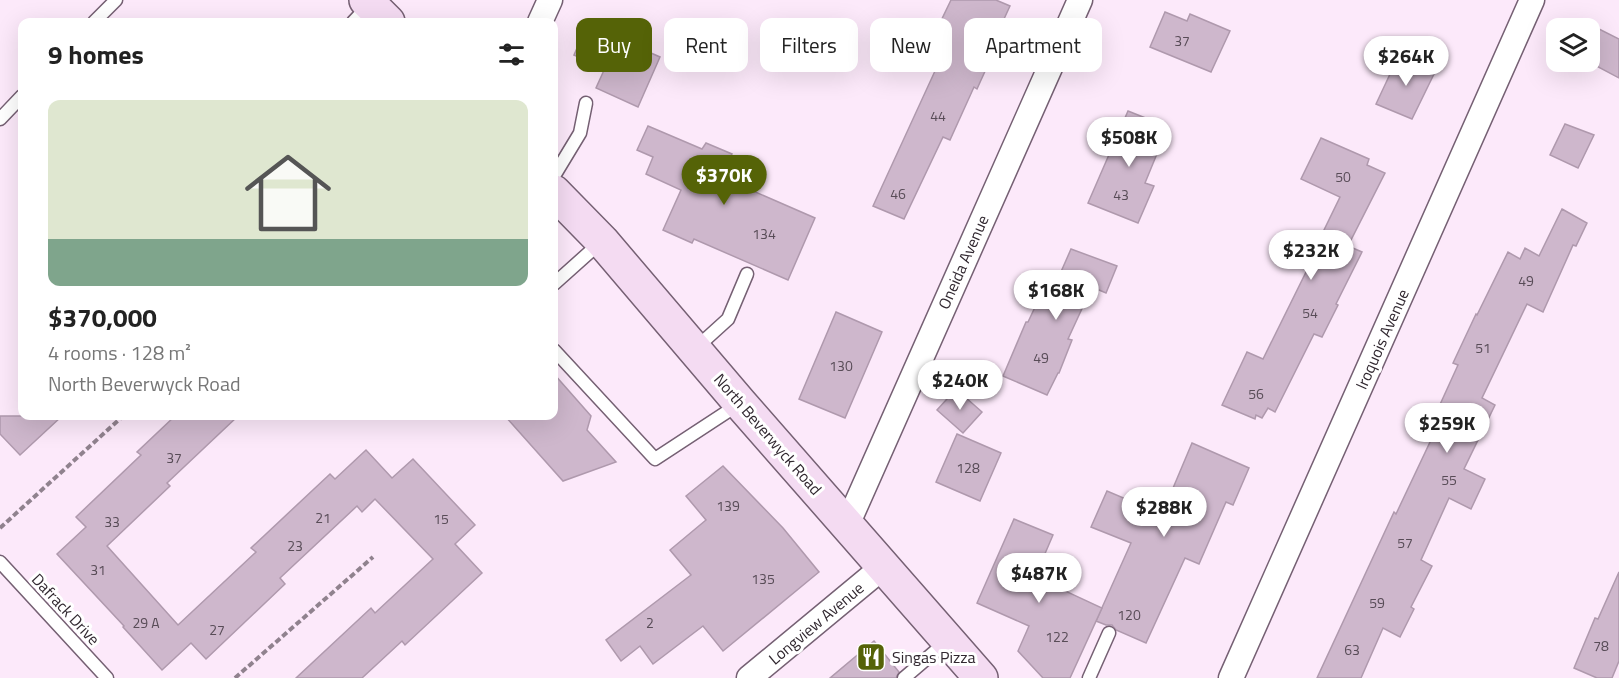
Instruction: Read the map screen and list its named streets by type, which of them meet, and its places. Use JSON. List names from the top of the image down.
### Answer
{
  "streets": {
    "street": [
      "Oneida Avenue",
      "Iroquois Avenue",
      "North Beverwyck Road",
      "Longview Avenue"
    ],
    "lane": ["Dafrack Drive"]
  },
  "crossings": [
    ["Oneida Avenue", "North Beverwyck Road"],
    ["North Beverwyck Road", "Longview Avenue"]
  ],
  "places": {
    "restaurant": ["Singas Pizza"]
  },
  "house_numbers": [
    "37",
    "44",
    "50",
    "46",
    "43",
    "134",
    "49",
    "54",
    "51",
    "49",
    "130",
    "56",
    "37",
    "128",
    "55",
    "139",
    "21",
    "15",
    "33",
    "57",
    "23",
    "31",
    "135",
    "59",
    "120",
    "29 A",
    "2",
    "27",
    "122",
    "78",
    "63"
  ],
  "page": {
    "chip": [
      "Buy",
      "Rent",
      "Filters",
      "New",
      "Apartment"
    ],
    "heading": "9 homes",
    "price": [
      "$264K",
      "$508K",
      "$370K",
      "$232K",
      "$168K",
      "$240K",
      "$259K",
      "$288K",
      "$487K"
    ],
    "list": [
      {
        "name": "$370,000",
        "note": "4 rooms · 128 m² · North Beverwyck Road"
      }
    ]
  }
}
